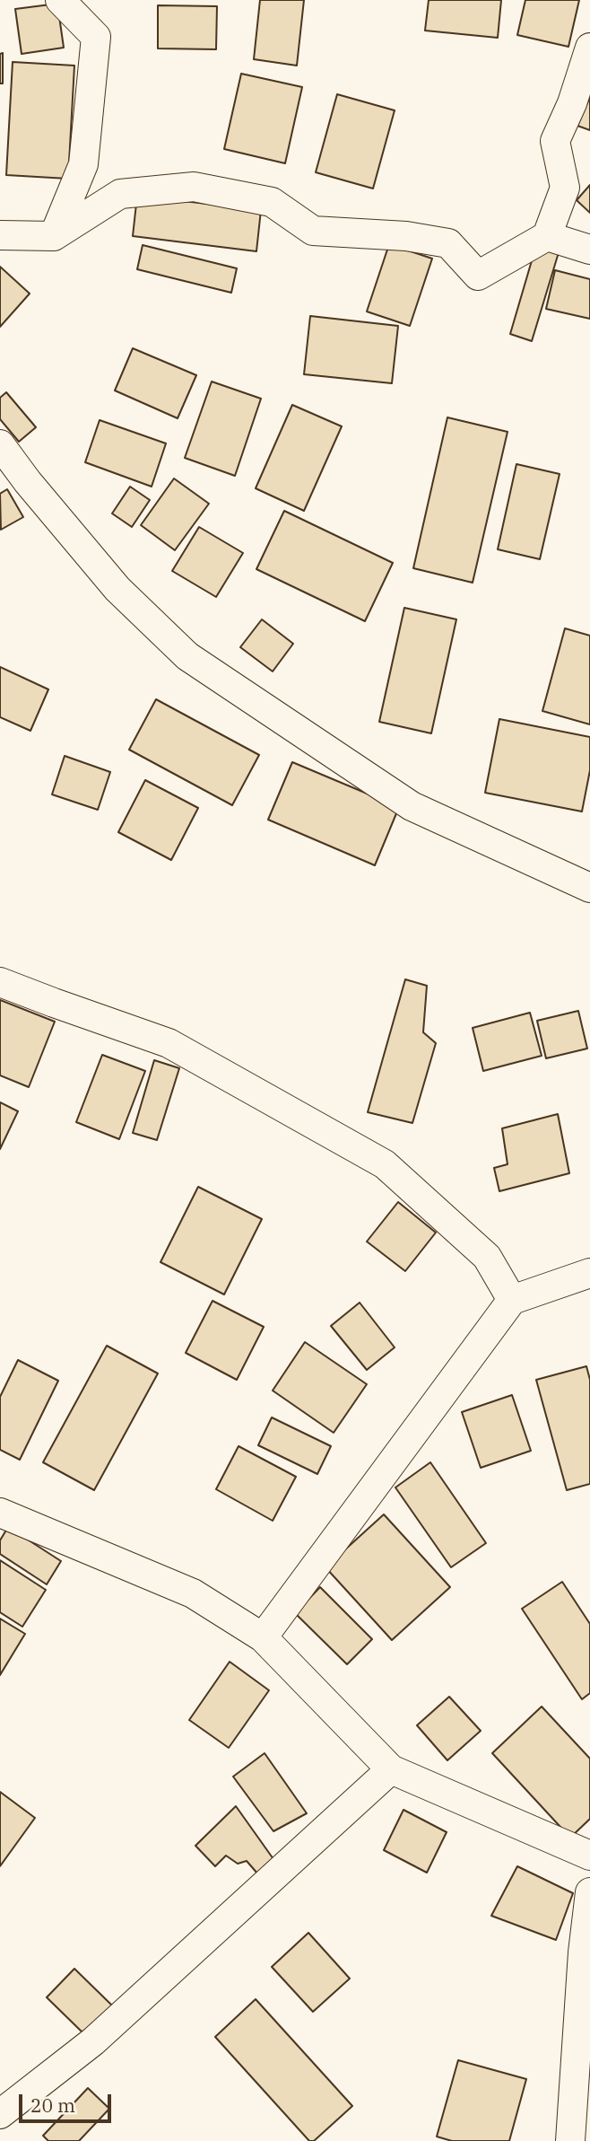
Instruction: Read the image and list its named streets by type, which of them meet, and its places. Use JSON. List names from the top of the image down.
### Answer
{
  "scale_bar": "20 m"
}
